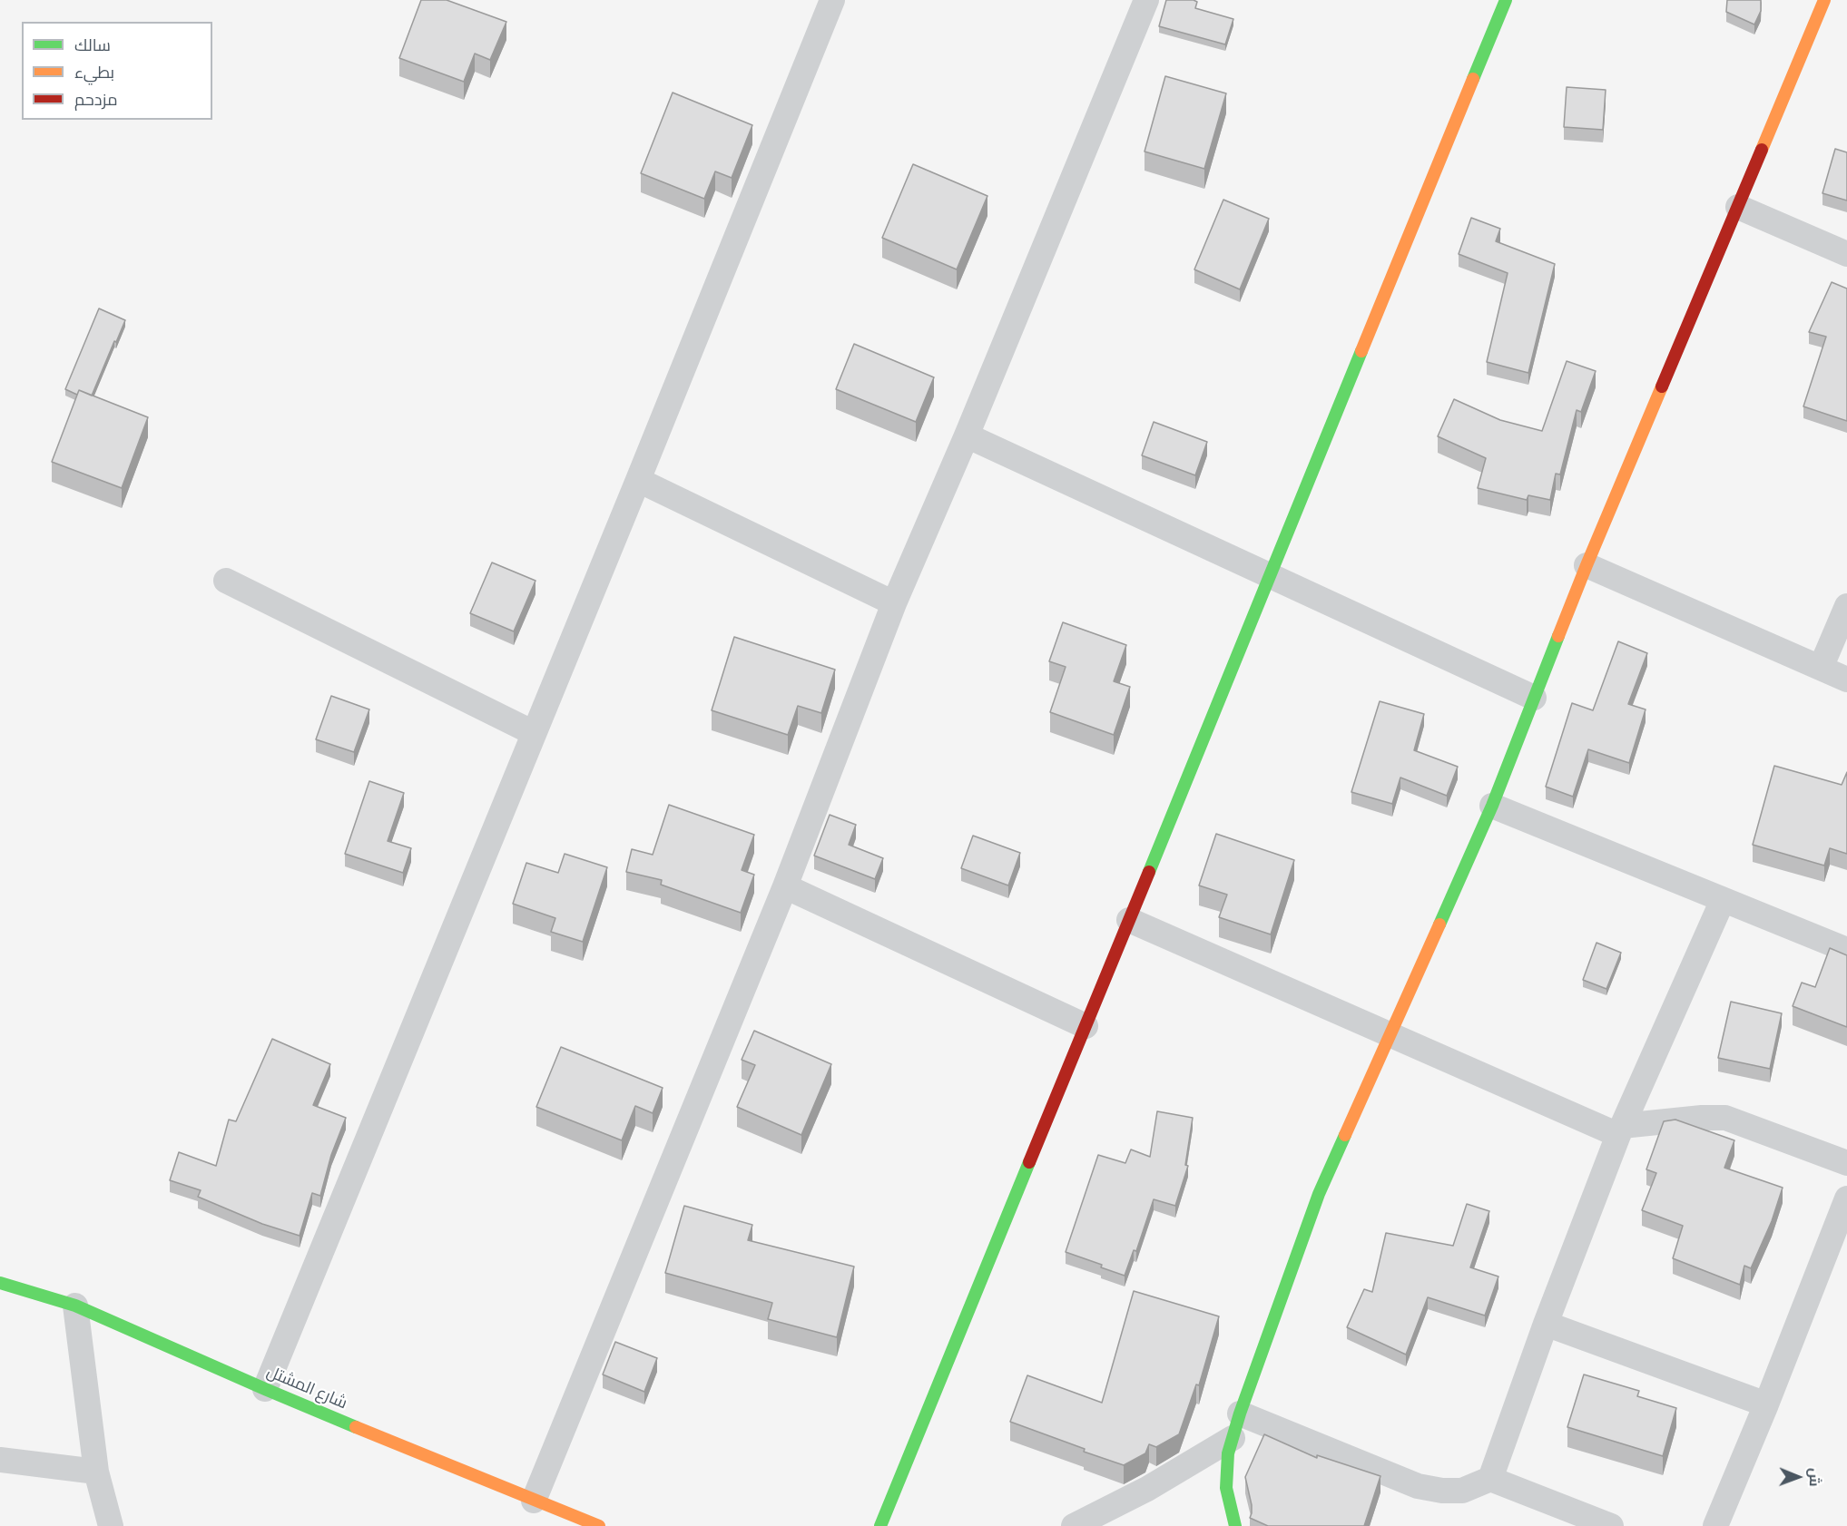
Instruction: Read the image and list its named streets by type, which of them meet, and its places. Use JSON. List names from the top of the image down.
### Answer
{
  "streets": {
    "street": ["شارع المشتل"]
  },
  "legend": ["سالك", "بطيء", "مزدحم"],
  "north": "right"
}
